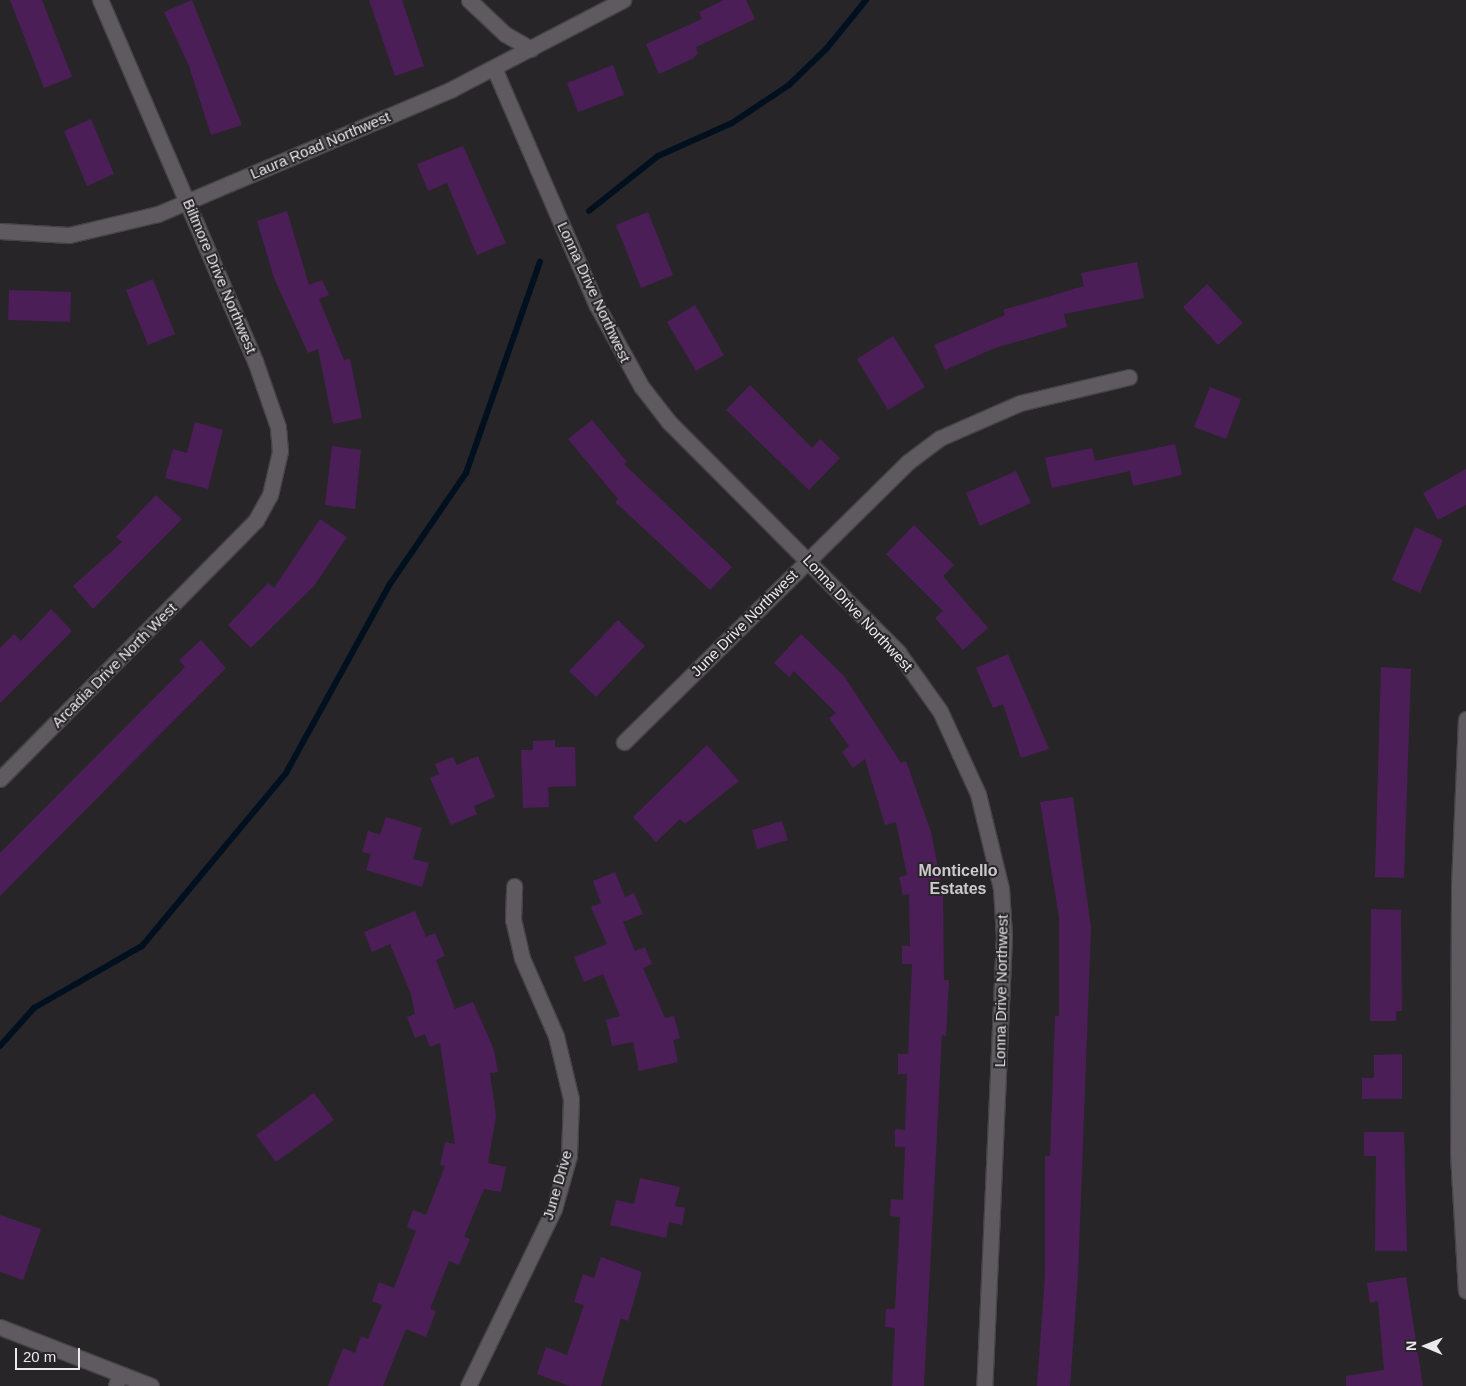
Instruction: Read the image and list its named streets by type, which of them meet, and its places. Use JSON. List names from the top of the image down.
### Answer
{
  "streets": {
    "street": [
      "Laura Road Northwest",
      "Biltmore Drive Northwest",
      "Lonna Drive Northwest",
      "June Drive Northwest",
      "Arcadia Drive North West",
      "June Drive"
    ]
  },
  "crossings": [
    ["Laura Road Northwest", "Biltmore Drive Northwest"],
    ["Laura Road Northwest", "Lonna Drive Northwest"],
    ["Biltmore Drive Northwest", "Arcadia Drive North West"],
    ["Lonna Drive Northwest", "June Drive Northwest"]
  ],
  "districts": ["Monticello Estates"],
  "scale_bar": "20 m",
  "north": "left"
}
